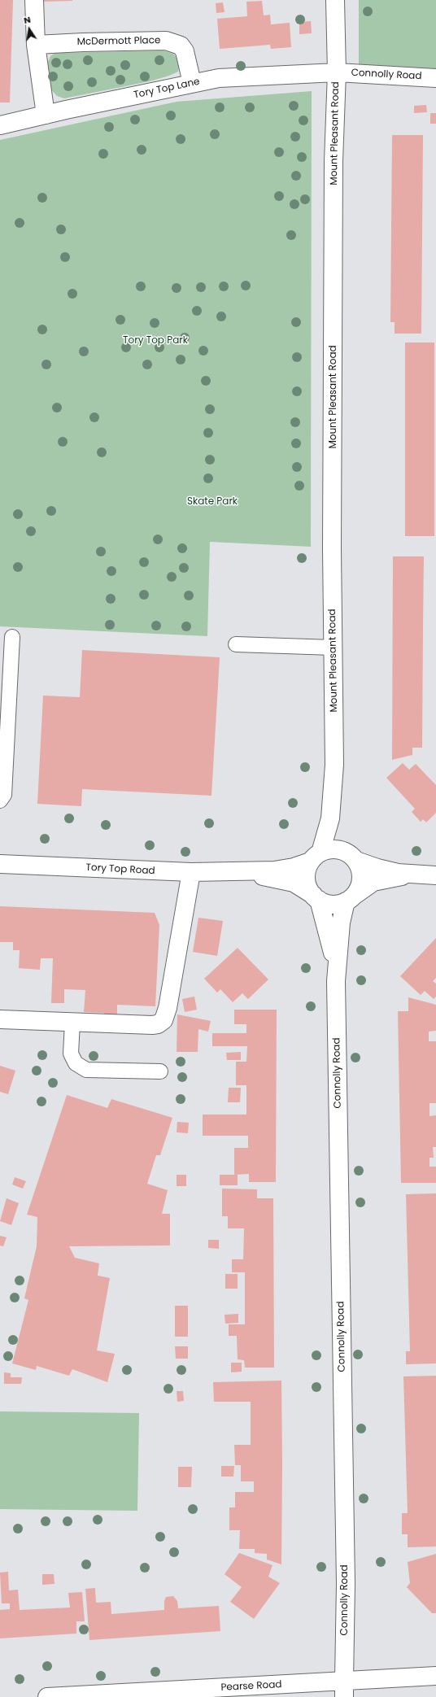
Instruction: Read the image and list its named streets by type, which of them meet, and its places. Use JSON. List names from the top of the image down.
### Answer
{
  "streets": {
    "street": [
      "McDermott Place",
      "Connolly Road",
      "Tory Top Lane",
      "Mount Pleasant Road",
      "Tory Top Road",
      "Pearse Road"
    ]
  },
  "crossings": [
    ["McDermott Place", "Tory Top Lane"],
    ["Connolly Road", "Tory Top Lane"],
    ["Connolly Road", "Mount Pleasant Road"],
    ["Connolly Road", "Tory Top Road"],
    ["Connolly Road", "Pearse Road"],
    ["Tory Top Lane", "Mount Pleasant Road"]
  ],
  "parks": ["Tory Top Park", "Skate Park"],
  "north": "top"
}
